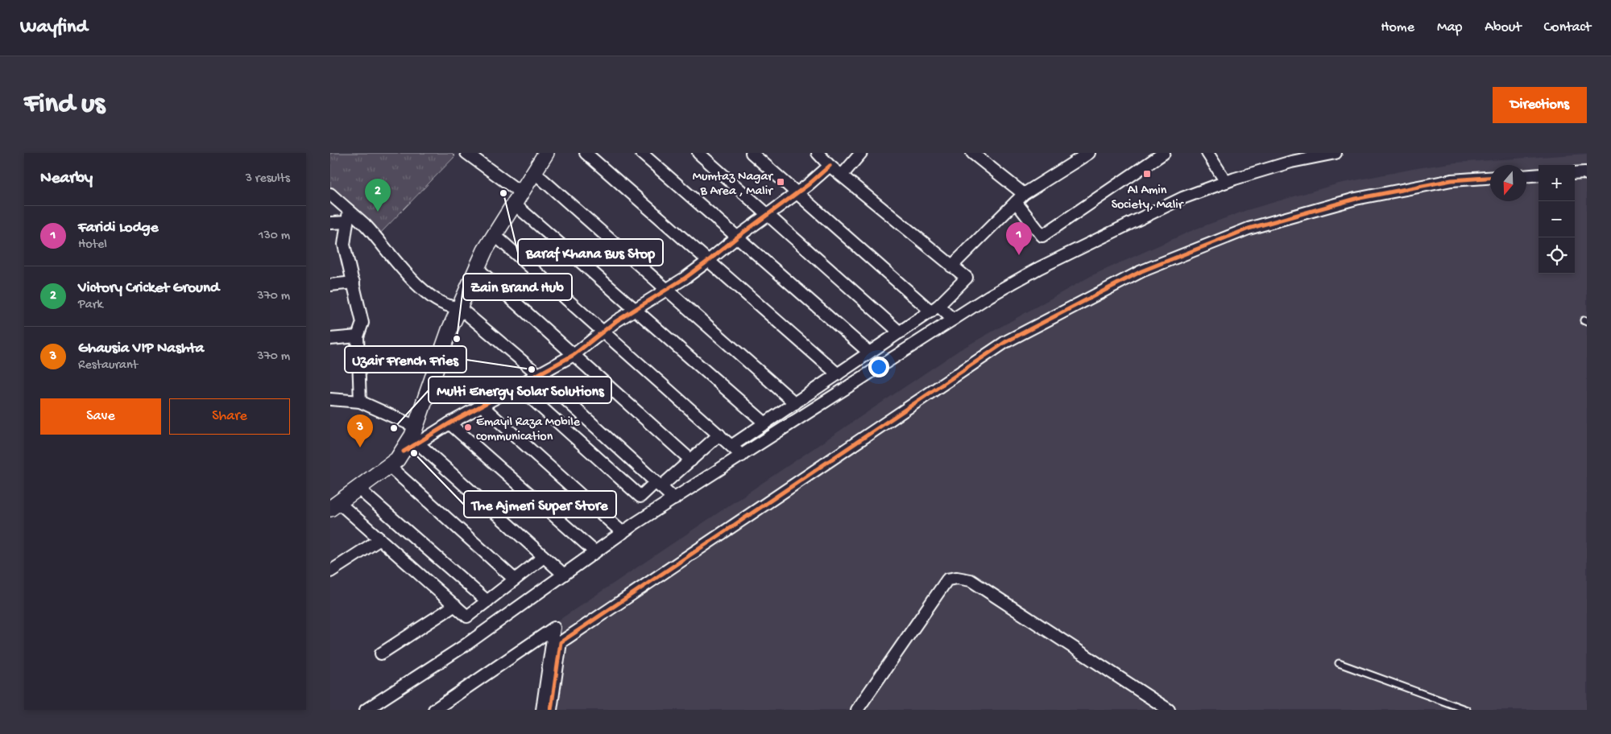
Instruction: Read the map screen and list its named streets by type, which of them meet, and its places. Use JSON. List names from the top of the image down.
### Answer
{
  "places": {
    "transit": ["Al Amin Society, Malir", "Mumtaz Nagar B Area , Malir"],
    "other": [
      "Baraf Khana Bus Stop",
      "Zain Brand Hub",
      "Uzair French Fries",
      "Emayil Raza Mobile communication",
      "Multi Energy Solar Solutions",
      "The Ajmeri Super Store"
    ]
  },
  "north": "bottom",
  "page": {
    "header": "Wayfind",
    "nav": [
      "Home",
      "Map",
      "About",
      "Contact"
    ],
    "buttons": [
      "Directions",
      ["Save", "Share"]
    ],
    "title": "Find us",
    "heading": ["Nearby", "3 results"],
    "map_buttons": ["+", "−"],
    "pins": ["2", "1", "3"],
    "list": [
      {
        "mark": "1",
        "name": "Faridi Lodge",
        "note": "Hotel",
        "value": "130 m"
      },
      {
        "mark": "2",
        "name": "Victory Cricket Ground",
        "note": "Park",
        "value": "370 m"
      },
      {
        "mark": "3",
        "name": "Ghausia VIP Nashta",
        "note": "Restaurant",
        "value": "370 m"
      }
    ]
  }
}
